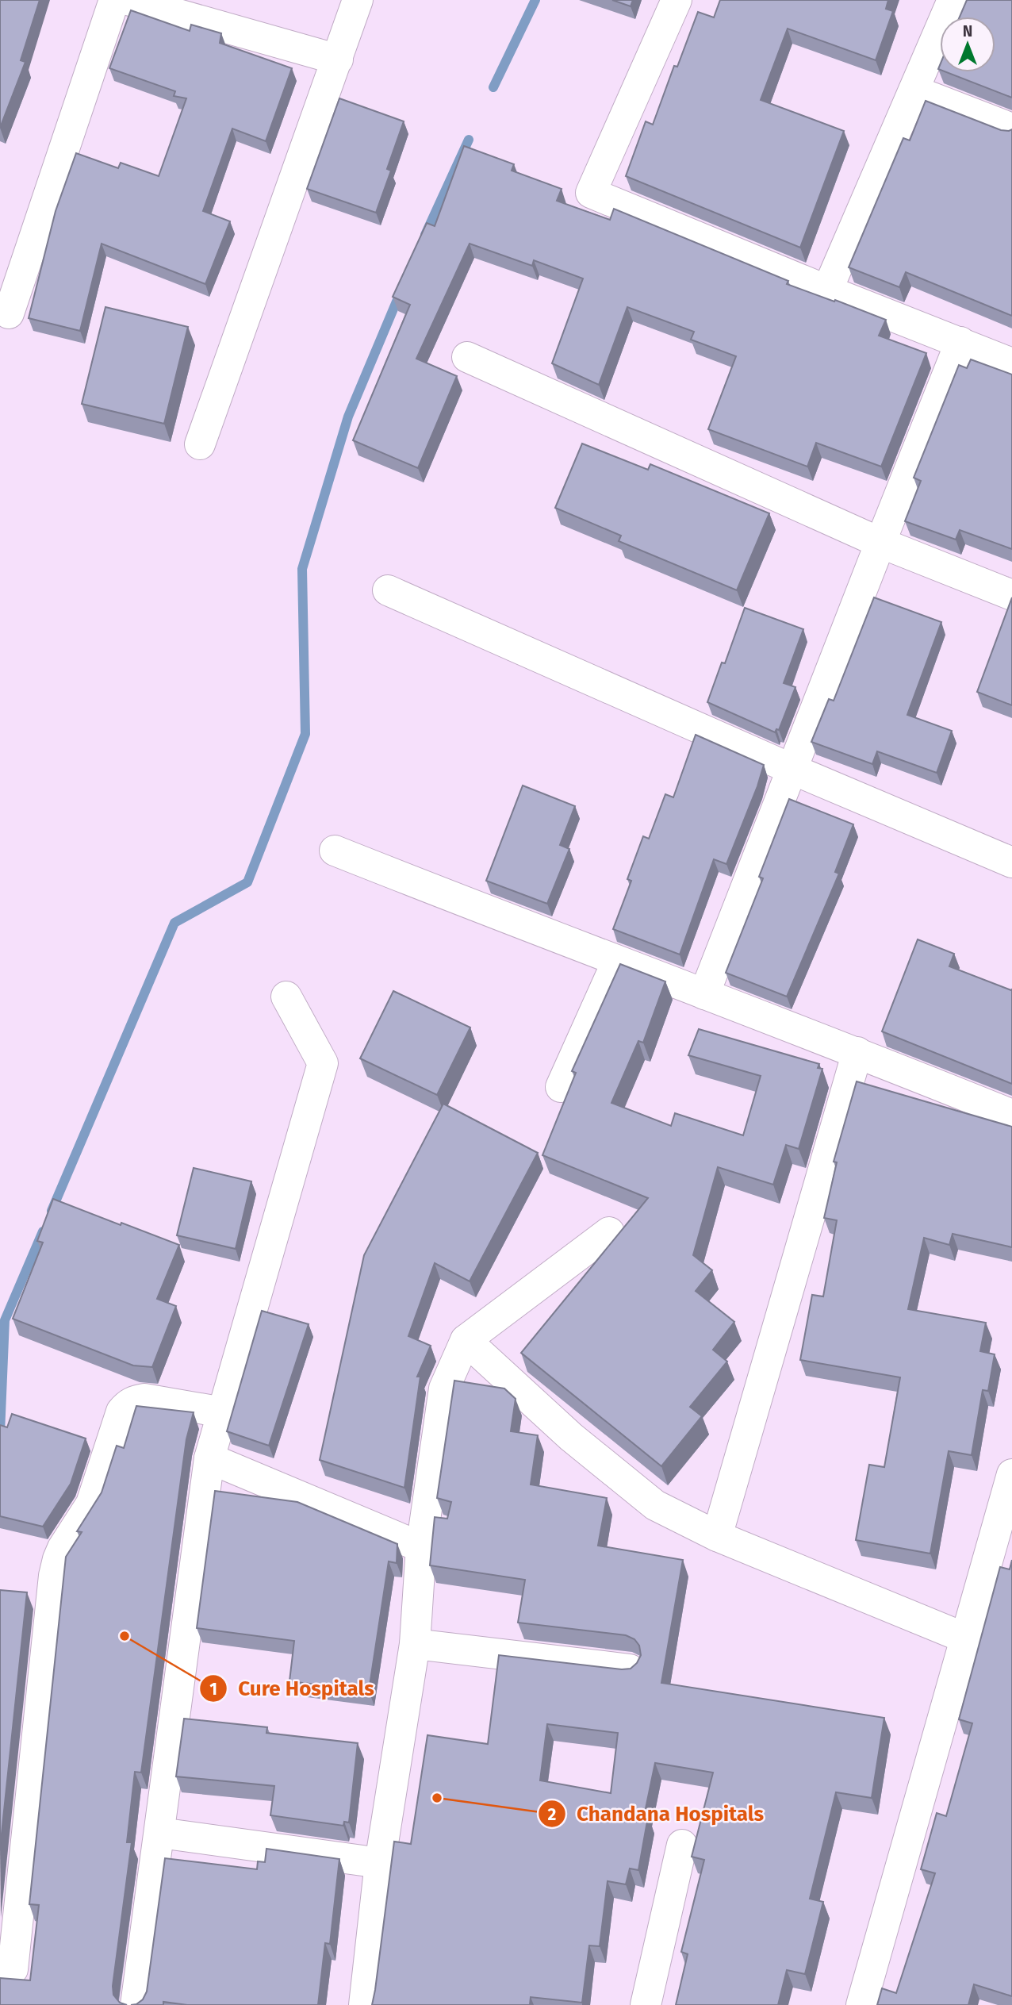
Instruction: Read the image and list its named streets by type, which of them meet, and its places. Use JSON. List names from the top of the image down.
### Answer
{
  "places": ["Cure Hospitals", "Chandana Hospitals"],
  "north": "top"
}
